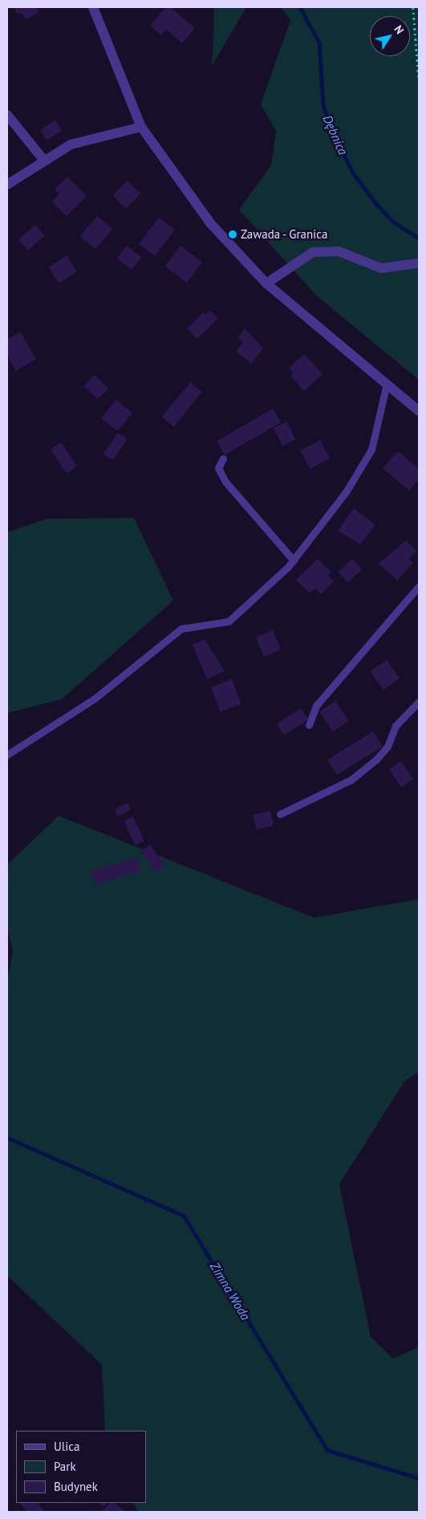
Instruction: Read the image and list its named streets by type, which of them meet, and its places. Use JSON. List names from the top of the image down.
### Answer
{
  "water": ["Dębnica", "Zimna Woda"],
  "places": ["Zawada - Granica"],
  "legend": ["Ulica", "Park", "Budynek"],
  "north": "top right"
}
